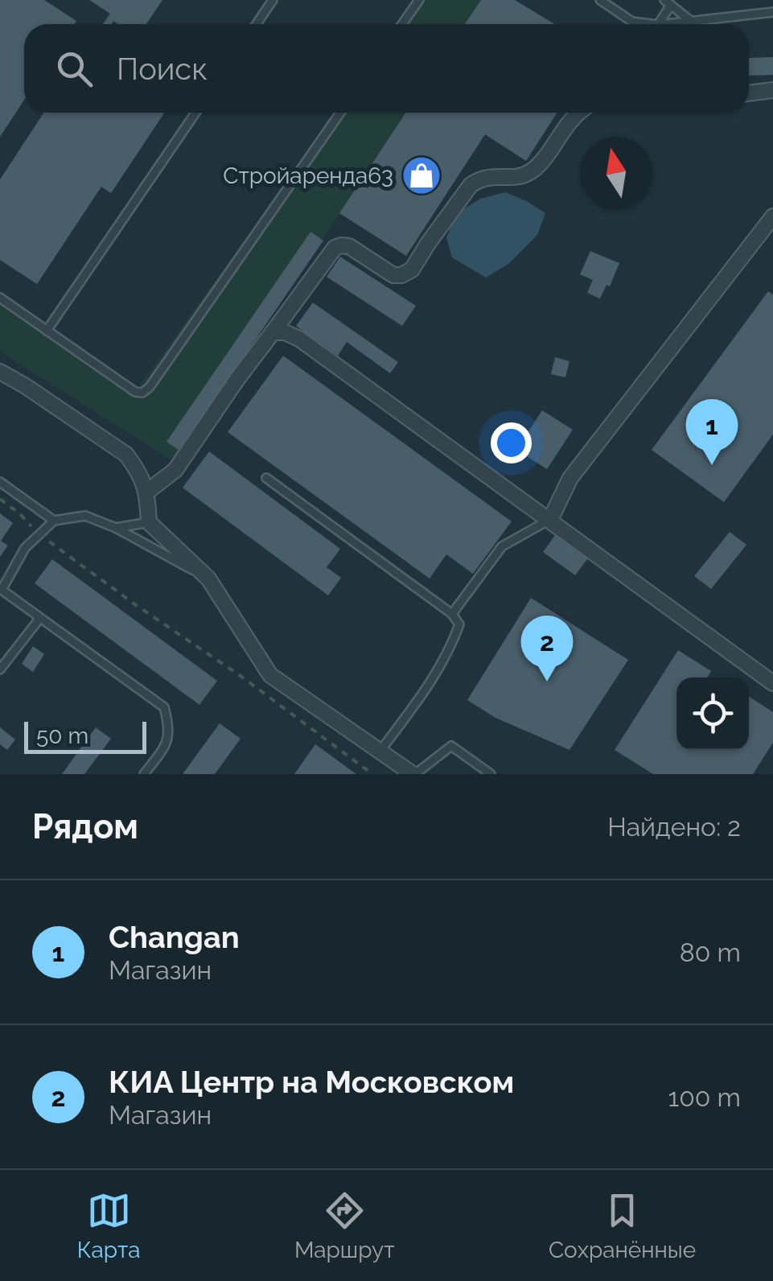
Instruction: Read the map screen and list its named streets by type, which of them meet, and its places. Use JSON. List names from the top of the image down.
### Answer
{
  "places": {
    "shop": ["Стройаренда63"]
  },
  "scale_bar": "50 m",
  "north": "top",
  "page": {
    "search": "Поиск",
    "pins": ["1", "2"],
    "scale": "50 m",
    "heading": ["Рядом", "Найдено: 2"],
    "list": [
      {
        "mark": "1",
        "name": "Changan",
        "note": "Магазин",
        "value": "80 m"
      },
      {
        "mark": "2",
        "name": "КИА Центр на Московском",
        "note": "Магазин",
        "value": "100 m"
      }
    ],
    "nav": ["Карта", "Маршрут", "Сохранённые"]
  }
}
